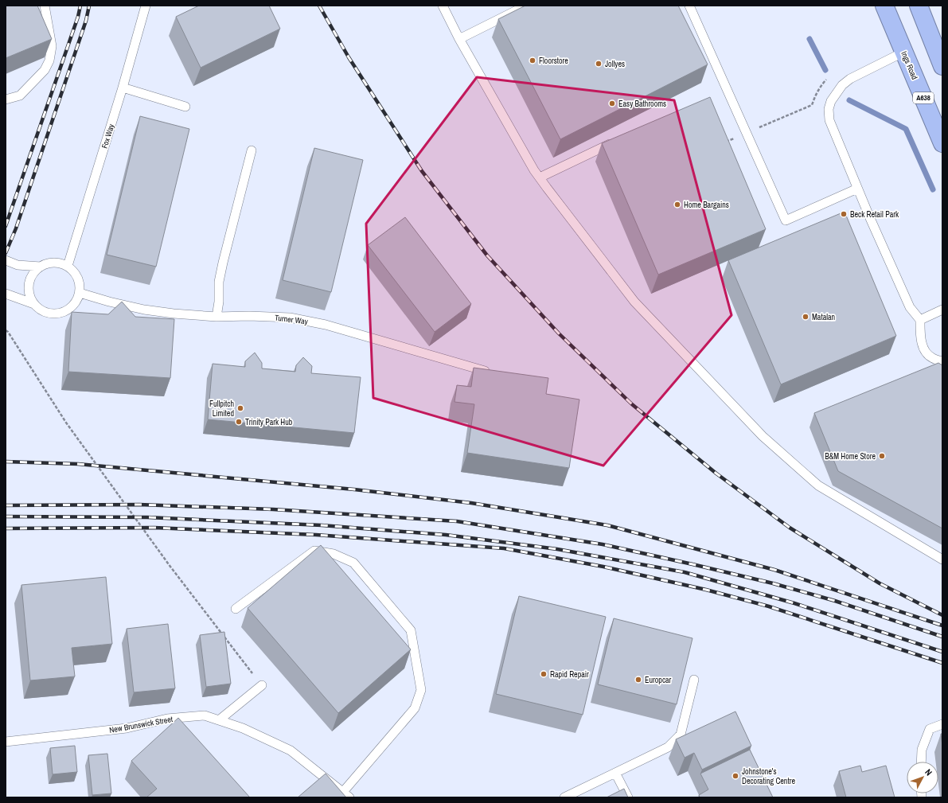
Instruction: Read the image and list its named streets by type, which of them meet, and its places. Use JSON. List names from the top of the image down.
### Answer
{
  "streets": {
    "highway": ["Ings Road", "A638"],
    "lane": ["Fox Way", "Turner Way", "New Brunswick Street"]
  },
  "crossings": [
    ["Fox Way", "Turner Way"]
  ],
  "places": [
    "Floorstore",
    "Jollyes",
    "Easy Bathrooms",
    "Home Bargains",
    "Beck Retail Park",
    "Matalan",
    "Fullpitch Limited",
    "Trinity Park Hub",
    "B&M Home Store",
    "Rapid Repair",
    "Europcar",
    "Johnstone's Decorating Centre"
  ],
  "north": "top right"
}
